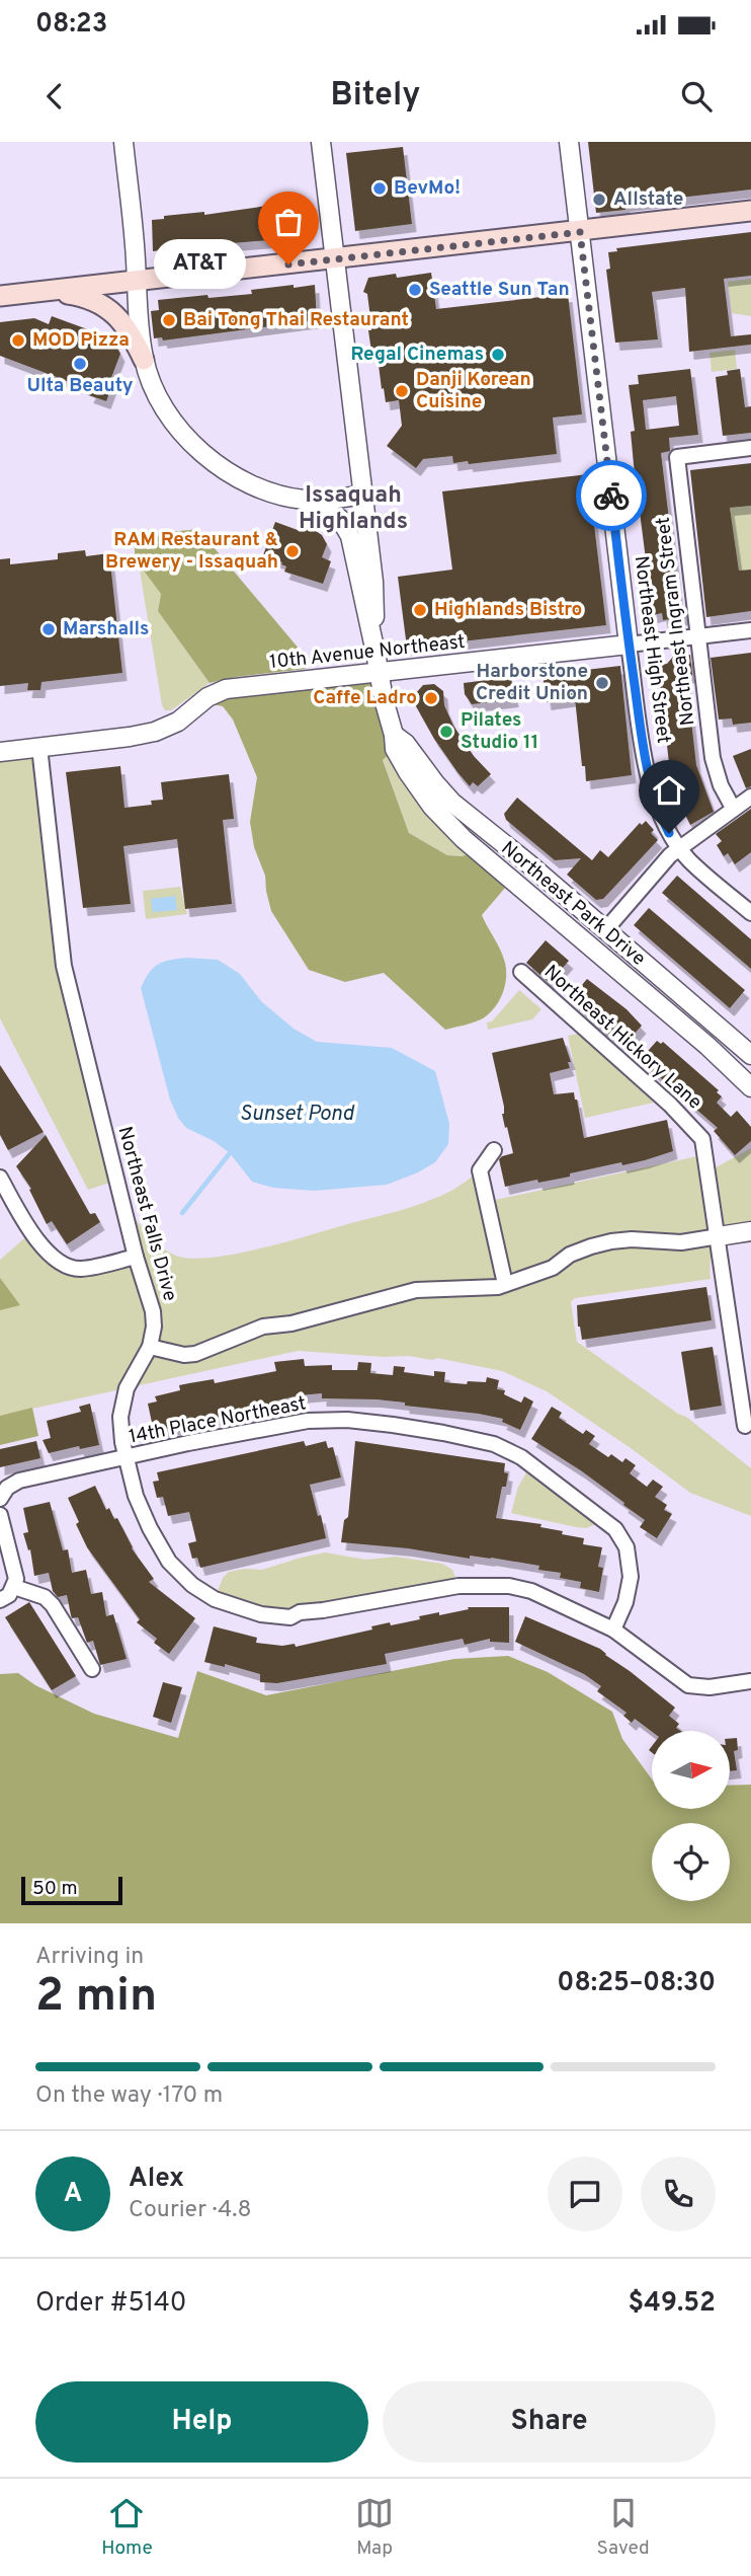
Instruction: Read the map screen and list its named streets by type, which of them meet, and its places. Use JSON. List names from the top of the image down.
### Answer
{
  "streets": {
    "street": [
      "Northeast Ingram Street",
      "Northeast High Street",
      "10th Avenue Northeast",
      "Northeast Park Drive",
      "Northeast Hickory Lane",
      "Northeast Falls Drive",
      "14th Place Northeast"
    ]
  },
  "crossings": [
    ["Northeast Ingram Street", "10th Avenue Northeast"],
    ["Northeast High Street", "10th Avenue Northeast"],
    ["10th Avenue Northeast", "Northeast Park Drive"],
    ["10th Avenue Northeast", "Northeast Falls Drive"],
    ["Northeast Falls Drive", "14th Place Northeast"]
  ],
  "districts": ["Issaquah Highlands"],
  "water": ["Sunset Pond"],
  "places": [
    "BevMo!",
    "Allstate",
    "AT&T",
    "Seattle Sun Tan",
    "Bai Tong Thai Restaurant",
    "MOD Pizza",
    "Regal Cinemas",
    "Ulta Beauty",
    "Danji Korean Cuisine",
    "RAM Restaurant & Brewery - Issaquah",
    "Highlands Bistro",
    "Marshalls",
    "Harborstone Credit Union",
    "Caffe Ladro",
    "Pilates Studio 11"
  ],
  "scale_bar": "50 m",
  "north": "right",
  "page": {
    "status": "08:23",
    "header": "Bitely",
    "bubble": "AT&T",
    "scale": "50 m",
    "heading": ["2 min", "Arriving in", "08:25–08:30"],
    "panel": [
      "Alex",
      "Courier · 4.8",
      "Order #5140",
      "$49.52"
    ],
    "bar": "On the way · 170 m",
    "round": "A",
    "buttons": ["Help", "Share"],
    "tabs": ["Home", "Map", "Saved"]
  }
}
